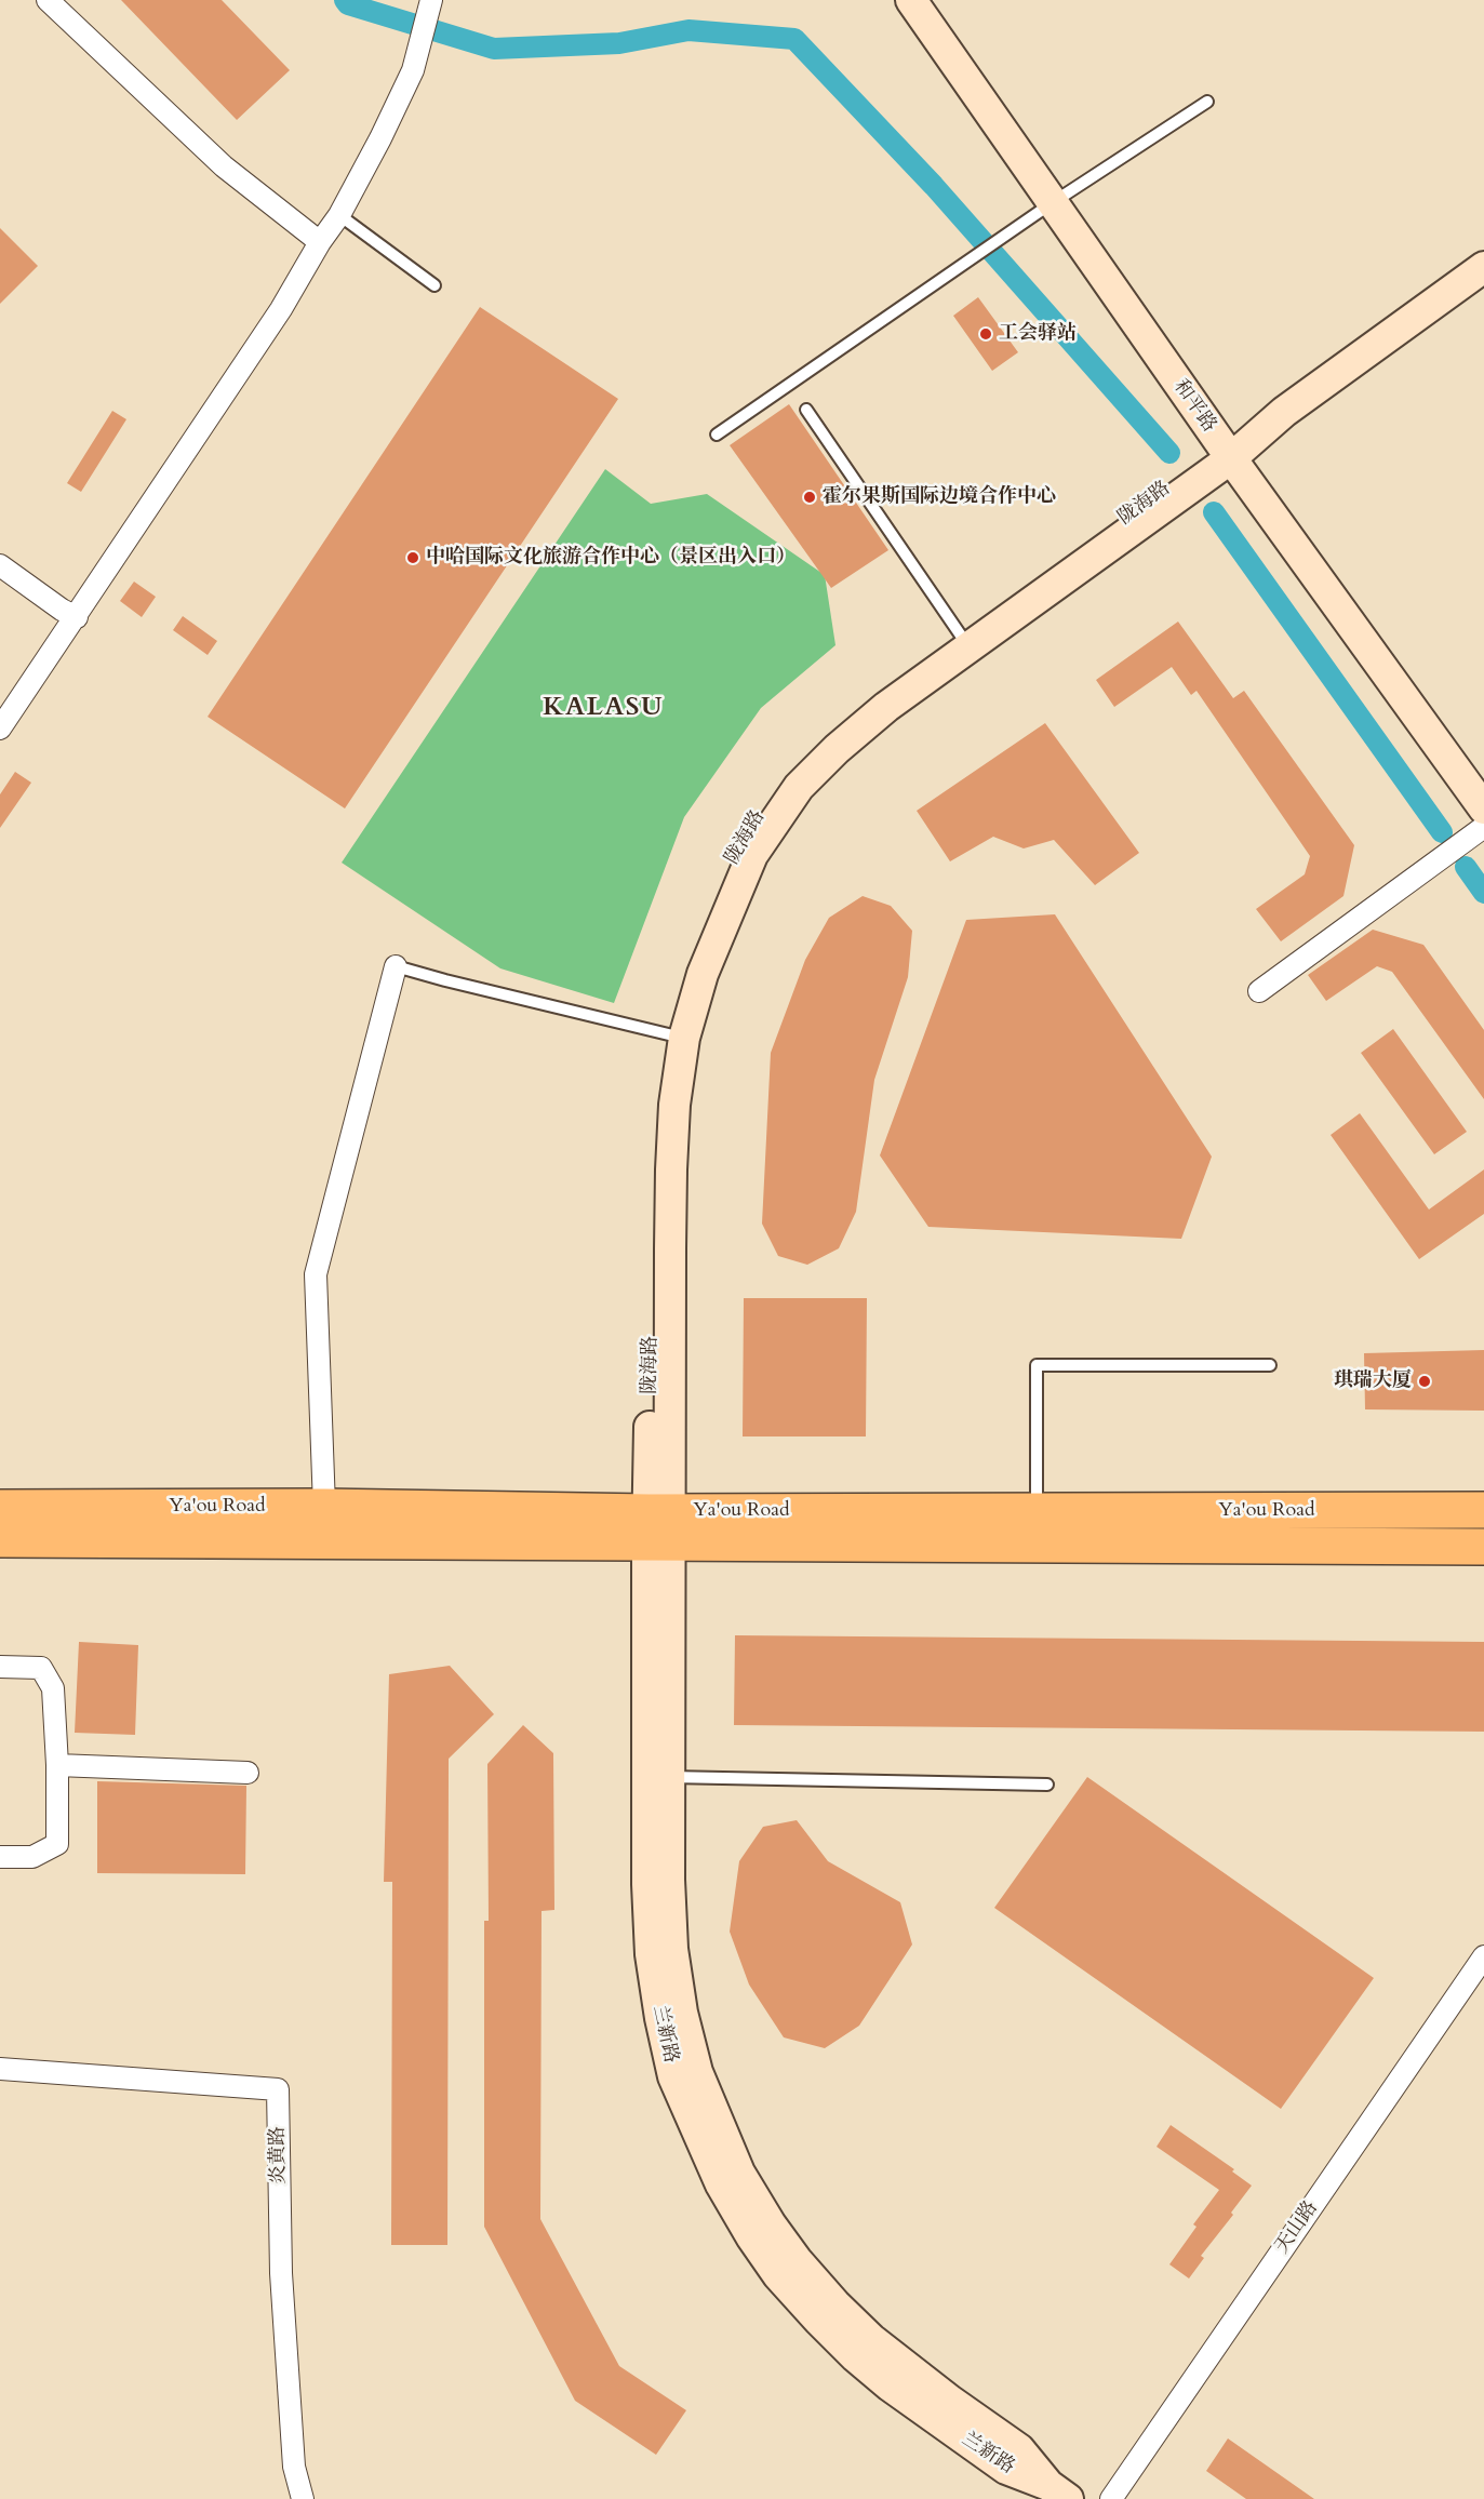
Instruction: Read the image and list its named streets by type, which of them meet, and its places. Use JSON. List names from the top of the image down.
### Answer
{
  "streets": {
    "highway": ["Ya'ou Road"],
    "street": [
      "和平路",
      "陇海路",
      "兰新路",
      "炎黄路",
      "天山路"
    ]
  },
  "crossings": [
    ["和平路", "陇海路"],
    ["陇海路", "Ya'ou Road"],
    ["陇海路", "兰新路"],
    ["Ya'ou Road", "兰新路"]
  ],
  "districts": ["KALASU"],
  "places": [
    "工会驿站",
    "霍尔果斯国际边境合作中心",
    "中哈国际文化旅游合作中心（景区出入口）",
    "琪瑞大厦"
  ]
}
